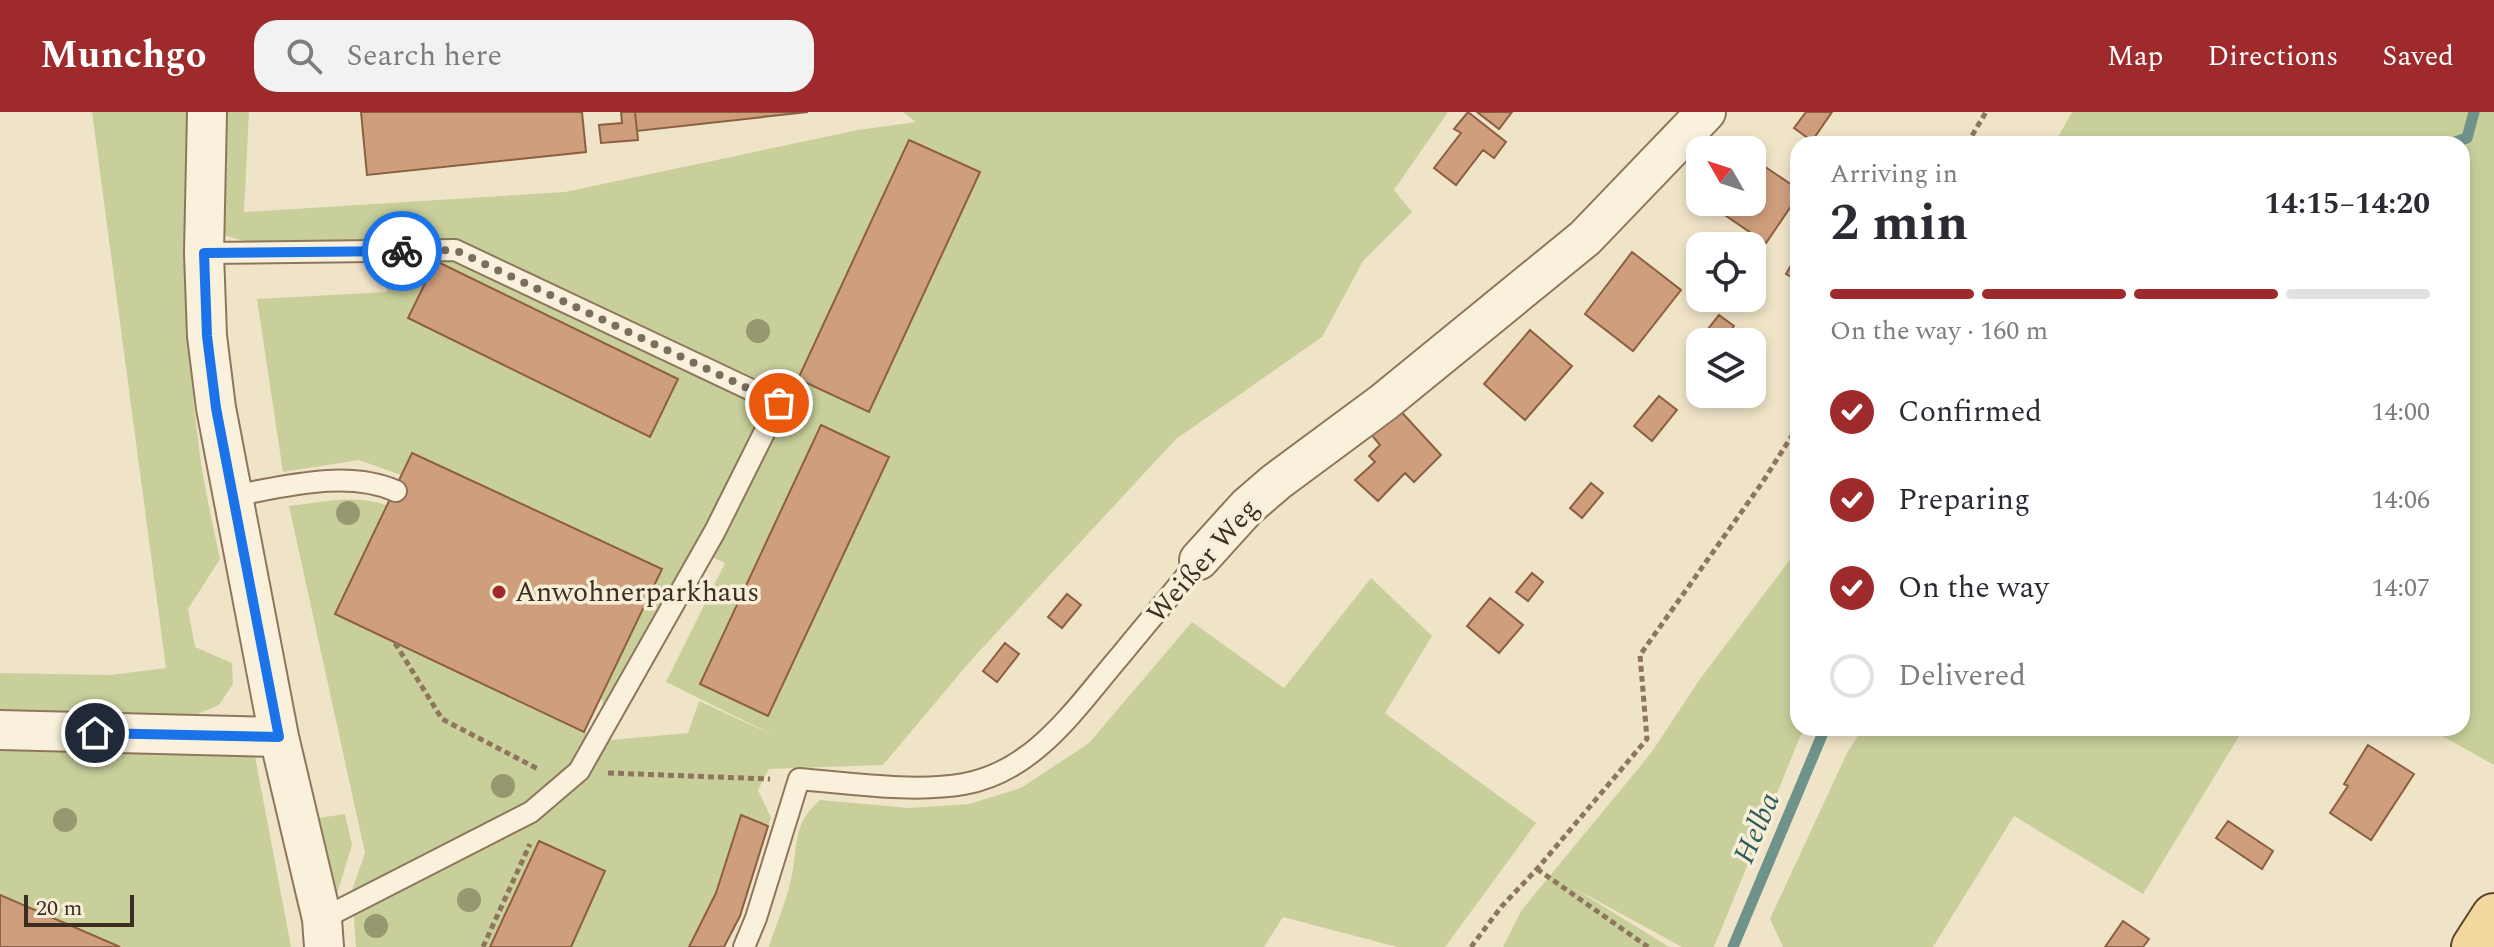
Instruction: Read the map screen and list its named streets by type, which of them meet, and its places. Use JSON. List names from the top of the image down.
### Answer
{
  "streets": {
    "street": ["Weißer Weg"]
  },
  "water": ["Helba"],
  "places": ["Anwohnerparkhaus"],
  "scale_bar": "20 m",
  "north": "top left",
  "page": {
    "header": "Munchgo",
    "search": "Search here",
    "nav": ["Map", "Directions", "Saved"],
    "heading": ["2 min", "Arriving in", "14:15–14:20"],
    "bar": "On the way · 160 m",
    "list": [
      ["Confirmed", "14:00"],
      ["Preparing", "14:06"],
      ["On the way", "14:07"],
      "Delivered"
    ],
    "scale": "20 m"
  }
}
